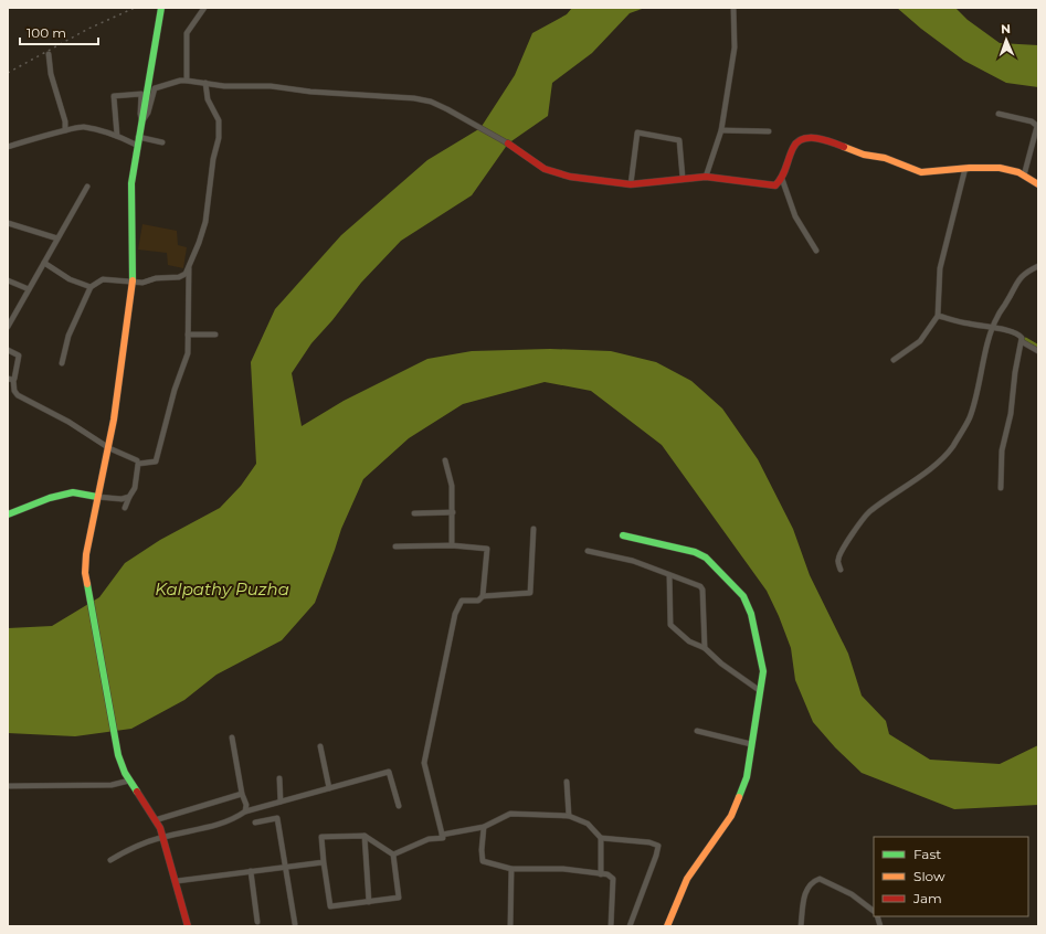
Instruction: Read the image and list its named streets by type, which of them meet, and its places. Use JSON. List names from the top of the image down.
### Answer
{
  "water": ["Kalpathy Puzha"],
  "legend": ["Fast", "Slow", "Jam"],
  "scale_bar": "100 m",
  "north": "top"
}
